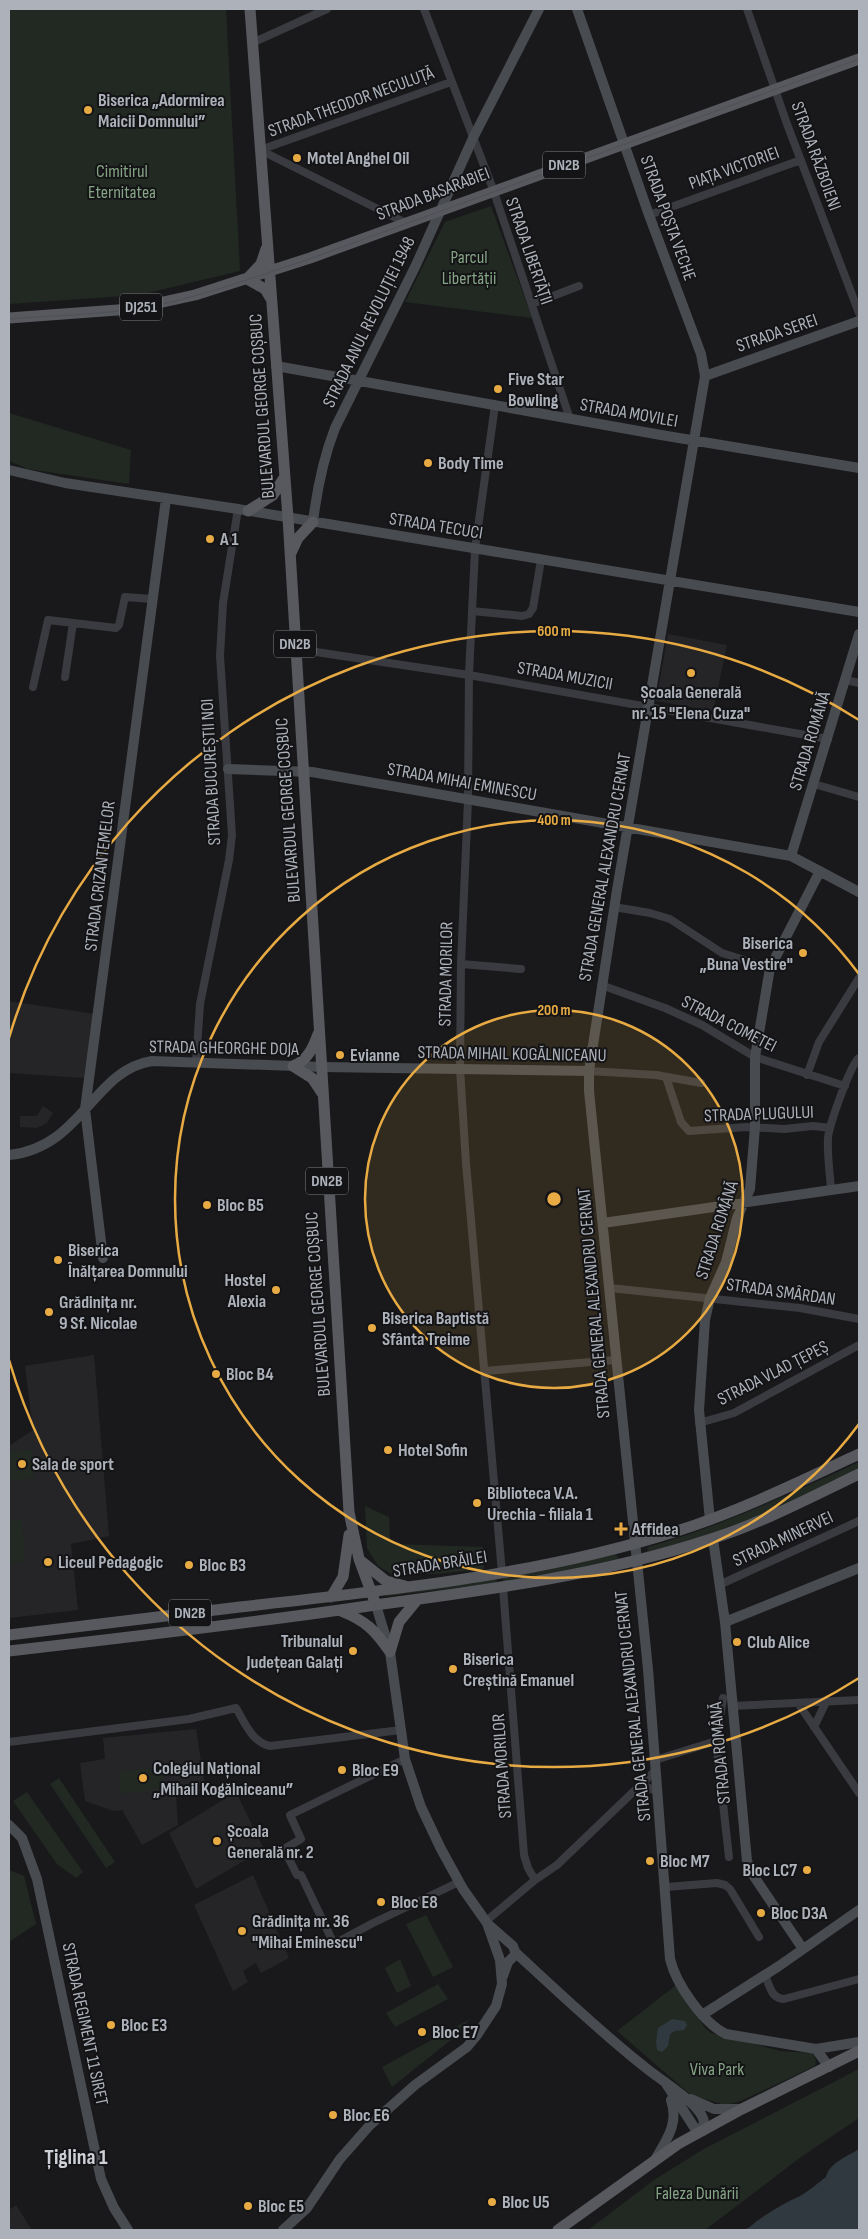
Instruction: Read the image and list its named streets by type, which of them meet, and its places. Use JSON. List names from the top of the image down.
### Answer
{
  "streets": {
    "main road": [
      "DN2B",
      "STRADA BASARABIEI",
      "DJ251",
      "BULEVARDUL GEORGE COȘBUC",
      "STRADA BRĂILEI"
    ],
    "street": [
      "STRADA THEODOR NECULUȚĂ",
      "STRADA RĂZBOIENI",
      "PIAȚA VICTORIEI",
      "STRADA POȘTA VECHE",
      "STRADA LIBERTĂȚII",
      "STRADA ANUL REVOLUȚIEI 1948",
      "STRADA SEREI",
      "STRADA MOVILEI",
      "STRADA TECUCI",
      "STRADA MUZICII",
      "STRADA ROMÂNĂ",
      "STRADA BUCUREȘTII NOI",
      "STRADA MIHAI EMINESCU",
      "STRADA GENERAL ALEXANDRU CERNAT",
      "STRADA CRIZANTEMELOR",
      "STRADA MORILOR",
      "STRADA COMETEI",
      "STRADA GHEORGHE DOJA",
      "STRADA MIHAIL KOGĂLNICEANU",
      "STRADA PLUGULUI",
      "STRADA SMÂRDAN",
      "STRADA VLAD ȚEPEȘ",
      "STRADA MINERVEI",
      "STRADA REGIMENT 11 SIRET"
    ]
  },
  "crossings": [
    ["STRADA THEODOR NECULUȚĂ", "STRADA LIBERTĂȚII"],
    ["STRADA THEODOR NECULUȚĂ", "BULEVARDUL GEORGE COȘBUC"],
    ["STRADA RĂZBOIENI", "PIAȚA VICTORIEI"],
    ["STRADA RĂZBOIENI", "STRADA BASARABIEI"],
    ["DN2B", "BULEVARDUL GEORGE COȘBUC"],
    ["DN2B", "STRADA BRĂILEI"],
    ["PIAȚA VICTORIEI", "STRADA POȘTA VECHE"],
    ["STRADA BASARABIEI", "STRADA POȘTA VECHE"],
    ["STRADA BASARABIEI", "STRADA LIBERTĂȚII"],
    ["STRADA BASARABIEI", "STRADA ANUL REVOLUȚIEI 1948"],
    ["STRADA BASARABIEI", "BULEVARDUL GEORGE COȘBUC"],
    ["STRADA POȘTA VECHE", "STRADA SEREI"],
    ["STRADA POȘTA VECHE", "STRADA MOVILEI"],
    ["STRADA POȘTA VECHE", "STRADA GENERAL ALEXANDRU CERNAT"],
    ["STRADA LIBERTĂȚII", "STRADA ANUL REVOLUȚIEI 1948"],
    ["STRADA LIBERTĂȚII", "STRADA MOVILEI"],
    ["STRADA ANUL REVOLUȚIEI 1948", "STRADA MOVILEI"],
    ["STRADA ANUL REVOLUȚIEI 1948", "STRADA TECUCI"],
    ["BULEVARDUL GEORGE COȘBUC", "STRADA MOVILEI"],
    ["BULEVARDUL GEORGE COȘBUC", "STRADA TECUCI"],
    ["BULEVARDUL GEORGE COȘBUC", "STRADA MUZICII"],
    ["BULEVARDUL GEORGE COȘBUC", "STRADA MIHAI EMINESCU"],
    ["BULEVARDUL GEORGE COȘBUC", "STRADA GHEORGHE DOJA"],
    ["BULEVARDUL GEORGE COȘBUC", "STRADA MIHAIL KOGĂLNICEANU"],
    ["BULEVARDUL GEORGE COȘBUC", "STRADA BRĂILEI"],
    ["STRADA MOVILEI", "STRADA GENERAL ALEXANDRU CERNAT"],
    ["STRADA MOVILEI", "STRADA MORILOR"],
    ["STRADA TECUCI", "STRADA BUCUREȘTII NOI"],
    ["STRADA TECUCI", "STRADA GENERAL ALEXANDRU CERNAT"],
    ["STRADA TECUCI", "STRADA CRIZANTEMELOR"],
    ["STRADA TECUCI", "STRADA MORILOR"],
    ["STRADA MUZICII", "STRADA ROMÂNĂ"],
    ["STRADA MUZICII", "STRADA GENERAL ALEXANDRU CERNAT"],
    ["STRADA MUZICII", "STRADA MORILOR"],
    ["STRADA ROMÂNĂ", "STRADA MIHAI EMINESCU"],
    ["STRADA ROMÂNĂ", "STRADA COMETEI"],
    ["STRADA ROMÂNĂ", "STRADA PLUGULUI"],
    ["STRADA ROMÂNĂ", "STRADA SMÂRDAN"],
    ["STRADA ROMÂNĂ", "STRADA VLAD ȚEPEȘ"],
    ["STRADA ROMÂNĂ", "STRADA MINERVEI"],
    ["STRADA ROMÂNĂ", "STRADA BRĂILEI"],
    ["STRADA BUCUREȘTII NOI", "STRADA MIHAI EMINESCU"],
    ["STRADA BUCUREȘTII NOI", "STRADA GHEORGHE DOJA"],
    ["STRADA MIHAI EMINESCU", "STRADA GENERAL ALEXANDRU CERNAT"],
    ["STRADA MIHAI EMINESCU", "STRADA MORILOR"],
    ["STRADA GENERAL ALEXANDRU CERNAT", "STRADA COMETEI"],
    ["STRADA GENERAL ALEXANDRU CERNAT", "STRADA MIHAIL KOGĂLNICEANU"],
    ["STRADA GENERAL ALEXANDRU CERNAT", "STRADA SMÂRDAN"],
    ["STRADA GENERAL ALEXANDRU CERNAT", "STRADA BRĂILEI"],
    ["STRADA CRIZANTEMELOR", "STRADA GHEORGHE DOJA"],
    ["STRADA MORILOR", "STRADA MIHAIL KOGĂLNICEANU"],
    ["STRADA MORILOR", "STRADA BRĂILEI"],
    ["STRADA GHEORGHE DOJA", "STRADA MIHAIL KOGĂLNICEANU"],
    ["STRADA MIHAIL KOGĂLNICEANU", "STRADA PLUGULUI"]
  ],
  "districts": ["Țiglina 1"],
  "parks": [
    "Cimitirul Eternitatea",
    "Parcul Libertății",
    "Viva Park",
    "Faleza Dunării"
  ],
  "places": {
    "other": [
      "Biserica „Adormirea Maicii Domnului”",
      "Motel Anghel Oil",
      "Five Star Bowling",
      "Body Time",
      "A 1",
      "Școala Generală nr. 15 \"Elena Cuza\"",
      "Biserica „Buna Vestire\"",
      "Evianne",
      "Bloc B5",
      "Biserica Înălțarea Domnului",
      "Hostel Alexia",
      "Grădinița nr. 9 Sf. Nicolae",
      "Biserica Baptistă Sfânta Treime",
      "Bloc B4",
      "Hotel Sofin",
      "Sala de sport",
      "Biblioteca V.A. Urechia - filiala 1",
      "Liceul Pedagogic",
      "Bloc B3",
      "Club Alice",
      "Tribunalul Județean Galați",
      "Biserica Creștină Emanuel",
      "Bloc E9",
      "Colegiul Național „Mihail Kogălniceanu”",
      "Școala Generală nr. 2",
      "Bloc M7",
      "Bloc LC7",
      "Bloc E8",
      "Bloc D3A",
      "Grădinița nr. 36 \"Mihai Eminescu\"",
      "Bloc E3",
      "Bloc E7",
      "Bloc E6",
      "Bloc U5",
      "Bloc E5"
    ],
    "health": ["Affidea"]
  },
  "rings": ["600 m", "400 m", "200 m"]
}
